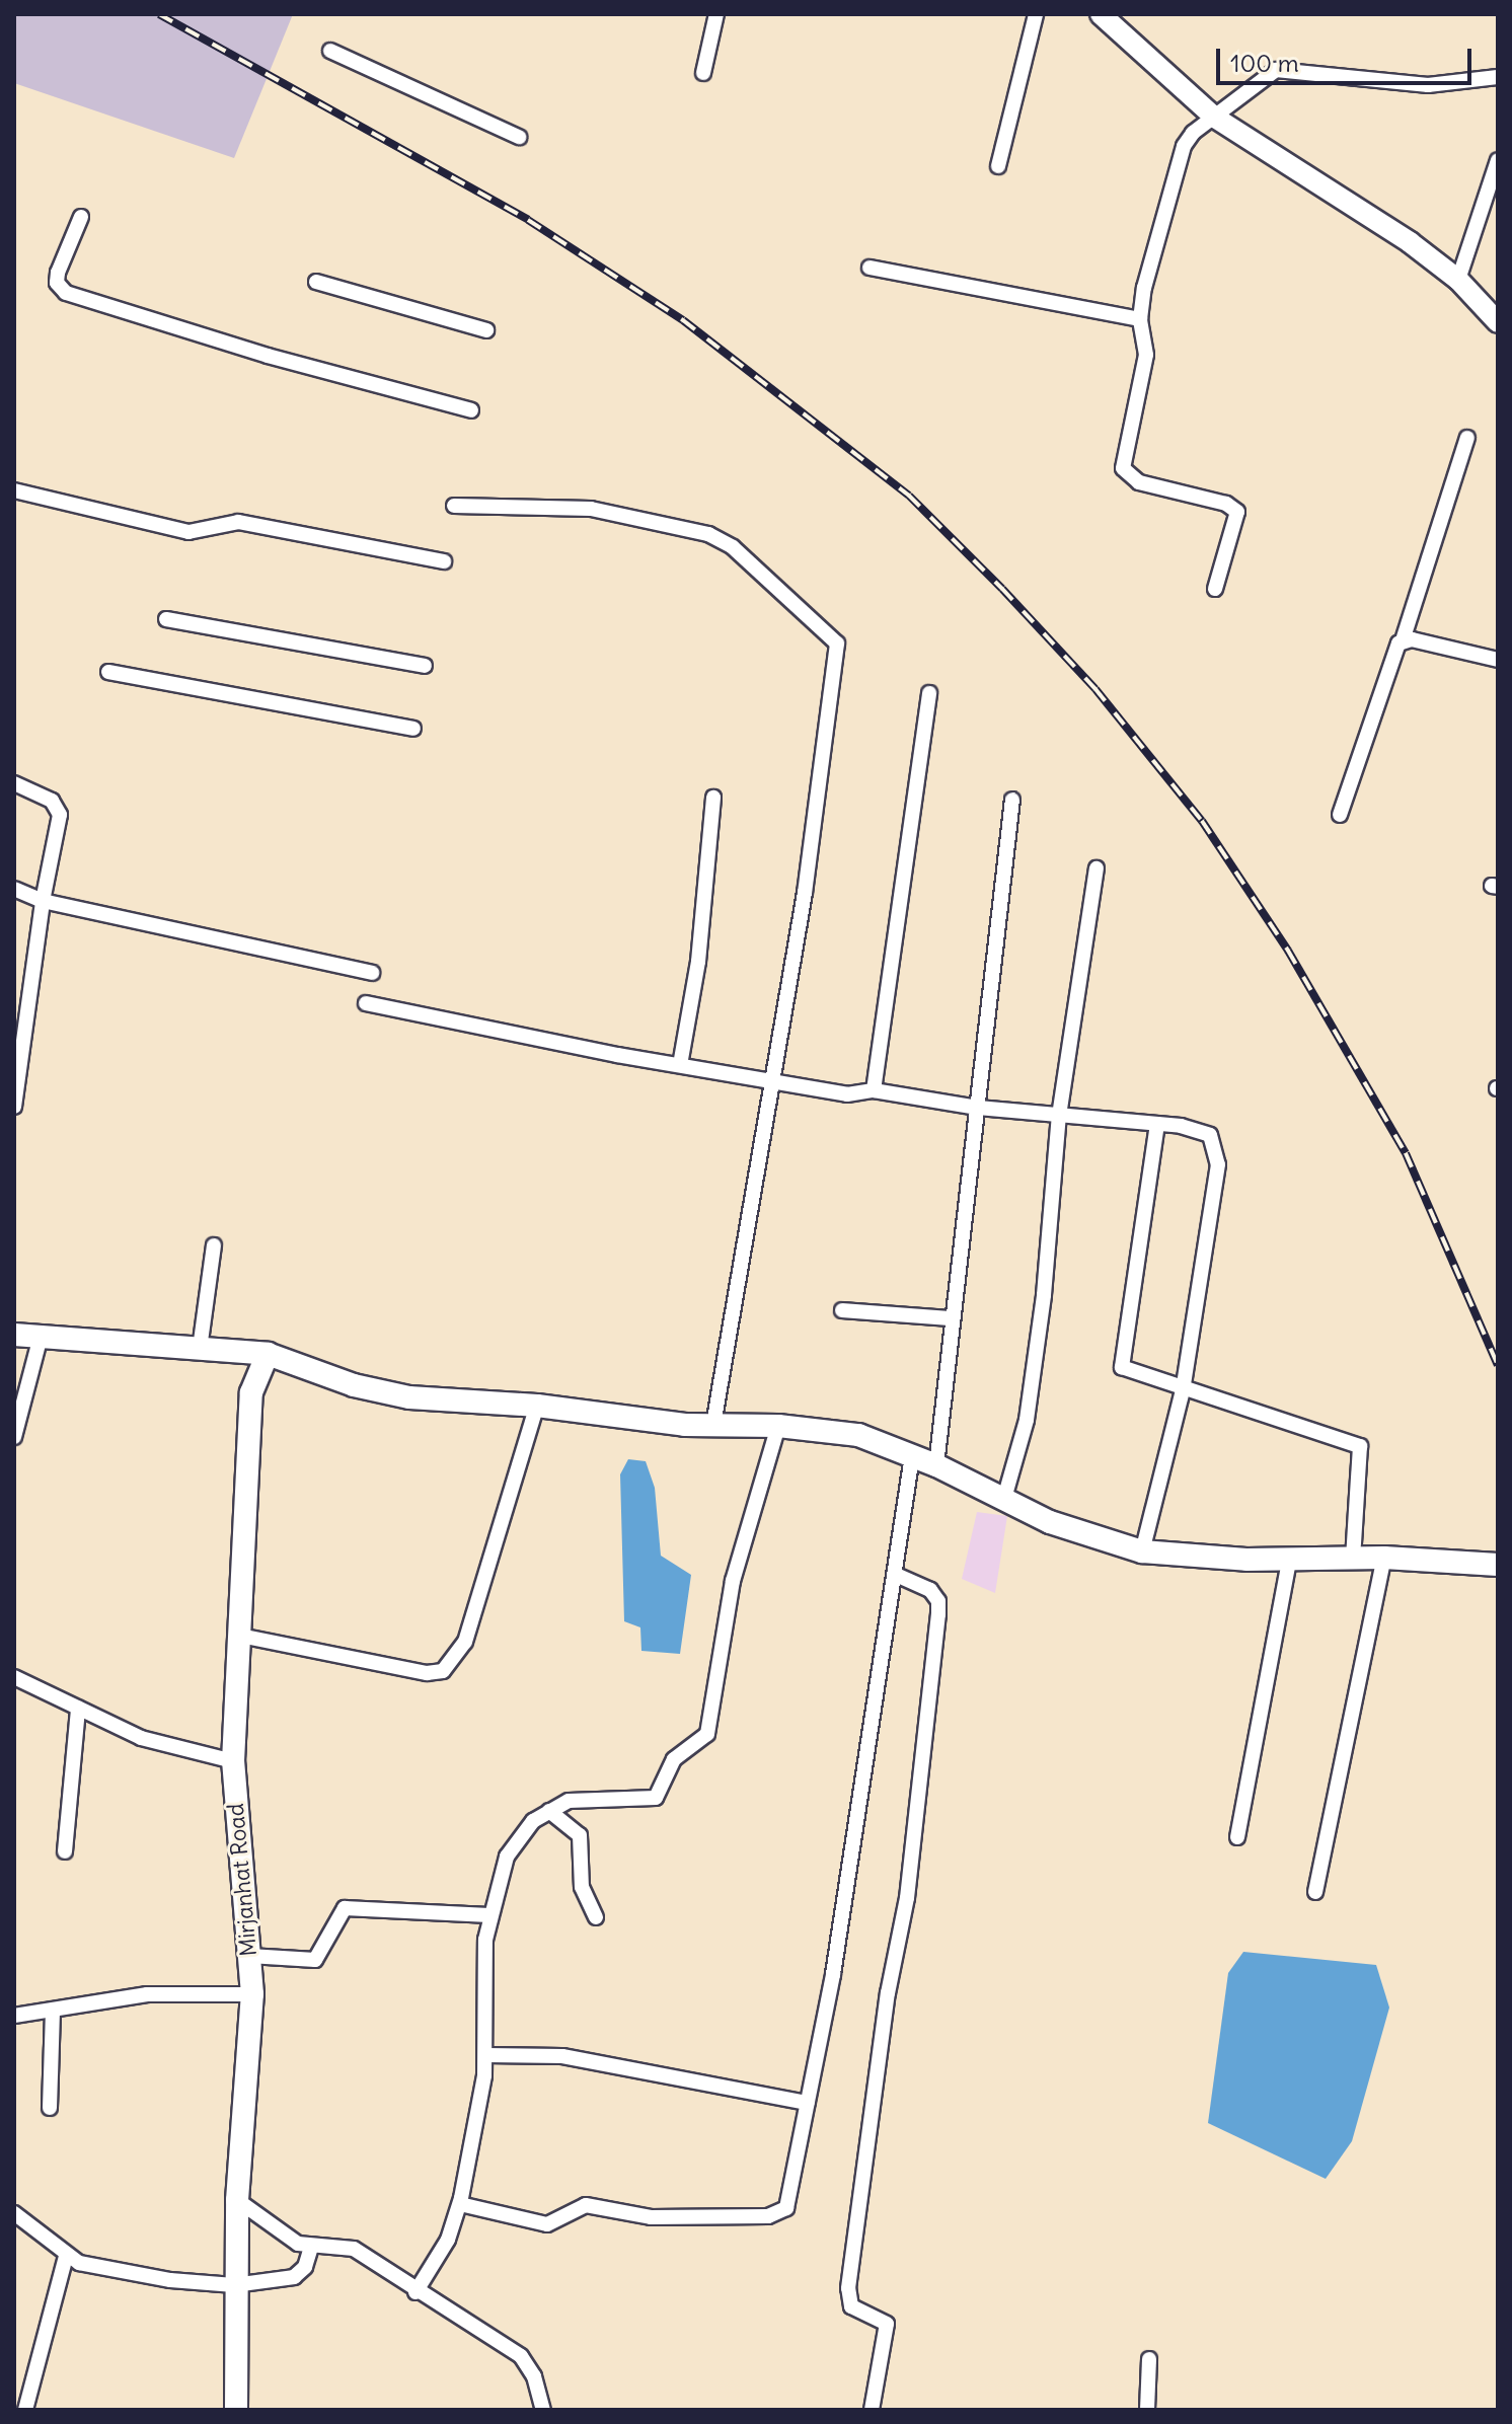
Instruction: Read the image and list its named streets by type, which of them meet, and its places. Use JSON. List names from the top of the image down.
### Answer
{
  "streets": {
    "main road": ["Mirjanhat Road"]
  },
  "scale_bar": "100 m"
}
